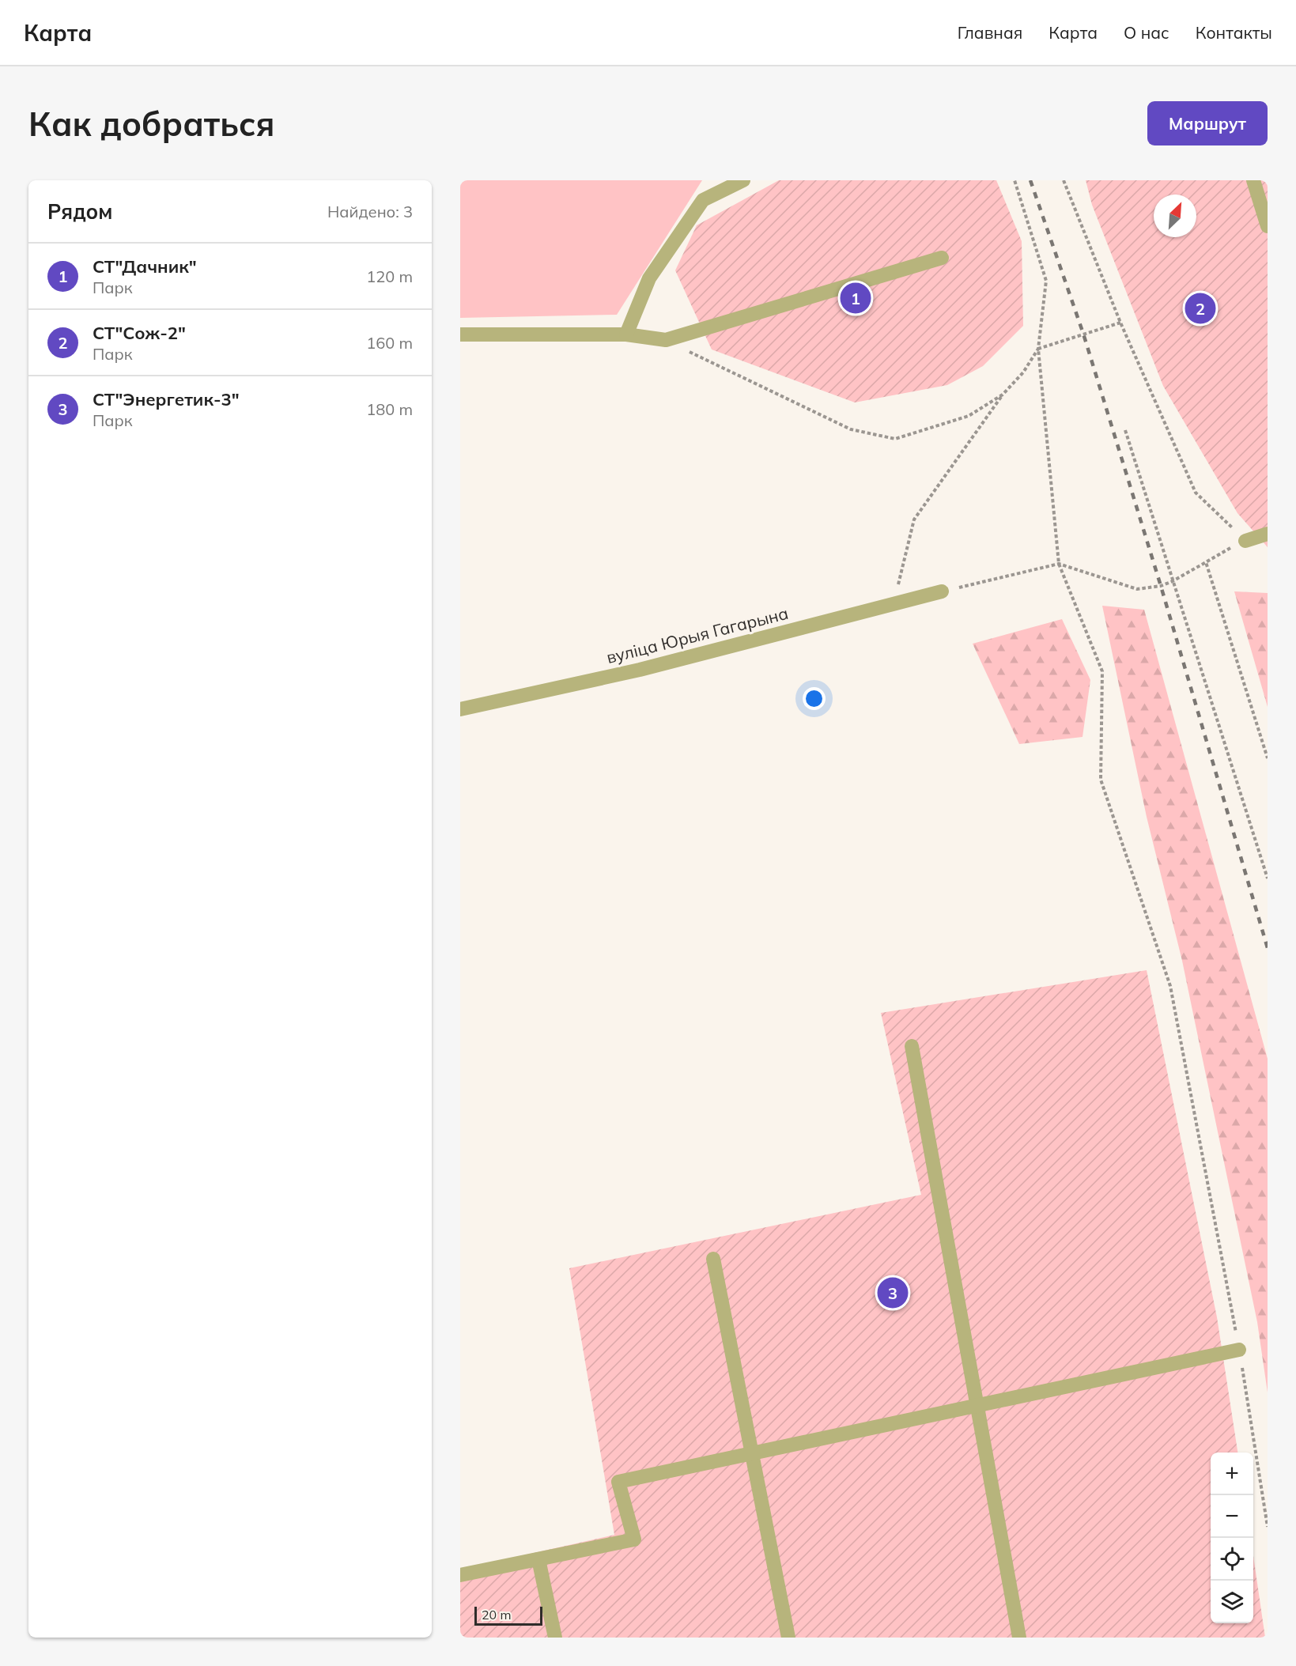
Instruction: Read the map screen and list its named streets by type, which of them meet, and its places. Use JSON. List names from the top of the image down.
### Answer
{
  "streets": {
    "street": ["вуліца Юрыя Гагарына"]
  },
  "scale_bar": "20 m",
  "north": "top right",
  "page": {
    "header": "Карта",
    "nav": [
      "Главная",
      "Карта",
      "О нас",
      "Контакты"
    ],
    "buttons": "Маршрут",
    "title": "Как добраться",
    "heading": ["Рядом", "Найдено: 3"],
    "list": [
      {
        "mark": "1",
        "name": "СТ\"Дачник\"",
        "note": "Парк",
        "value": "120 m"
      },
      {
        "mark": "2",
        "name": "СТ\"Сож-2\"",
        "note": "Парк",
        "value": "160 m"
      },
      {
        "mark": "3",
        "name": "СТ\"Энергетик-3\"",
        "note": "Парк",
        "value": "180 m"
      }
    ],
    "pins": ["1", "2", "3"],
    "map_buttons": ["+", "−"],
    "scale": "20 m"
  }
}
